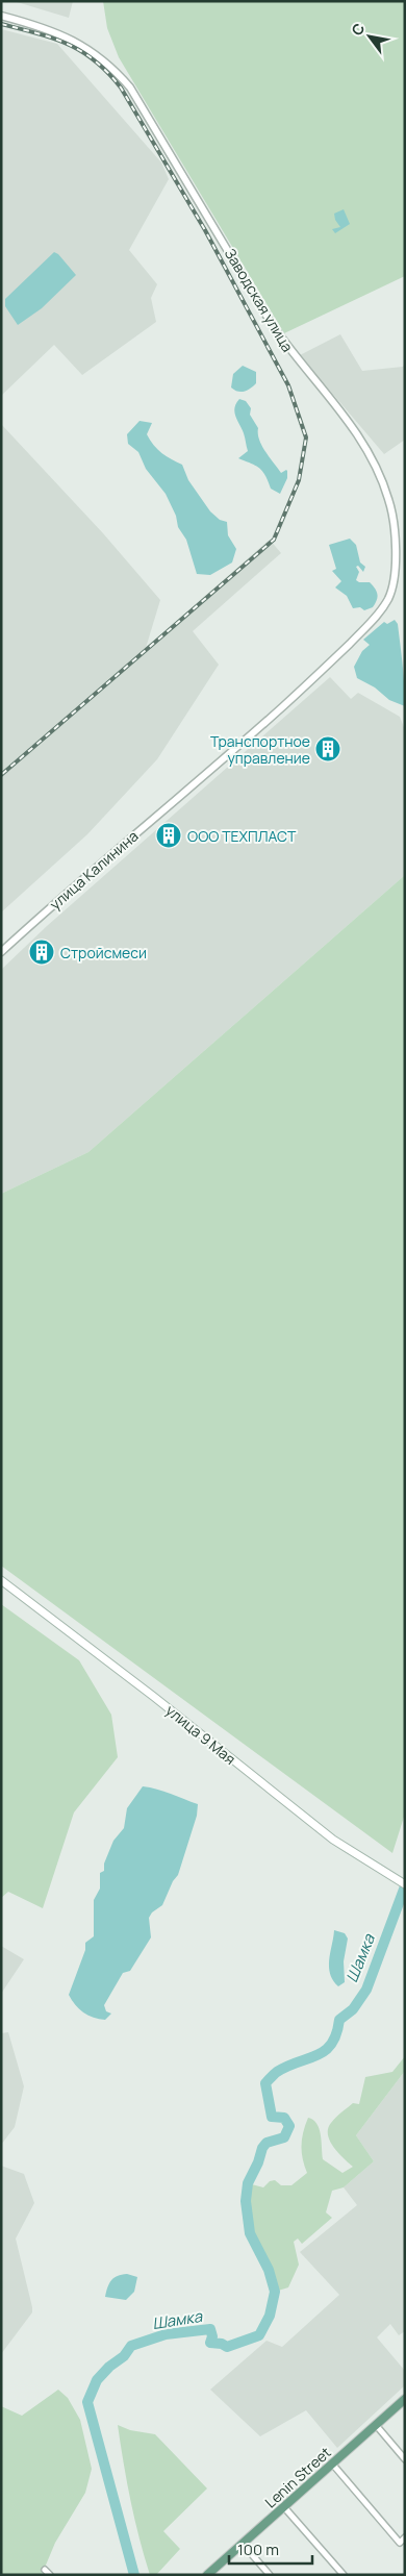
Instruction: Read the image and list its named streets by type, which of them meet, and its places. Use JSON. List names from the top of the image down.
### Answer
{
  "streets": {
    "main road": ["улица 9 Мая", "Lenin Street"],
    "street": ["Заводская улица", "улица Калинина"]
  },
  "crossings": [
    ["Заводская улица", "улица Калинина"]
  ],
  "water": ["Шамка"],
  "places": {
    "building": ["Транспортное управление", "ООО ТЕХПЛАСТ", "Стройсмеси"]
  },
  "scale_bar": "100 m",
  "north": "top left"
}
